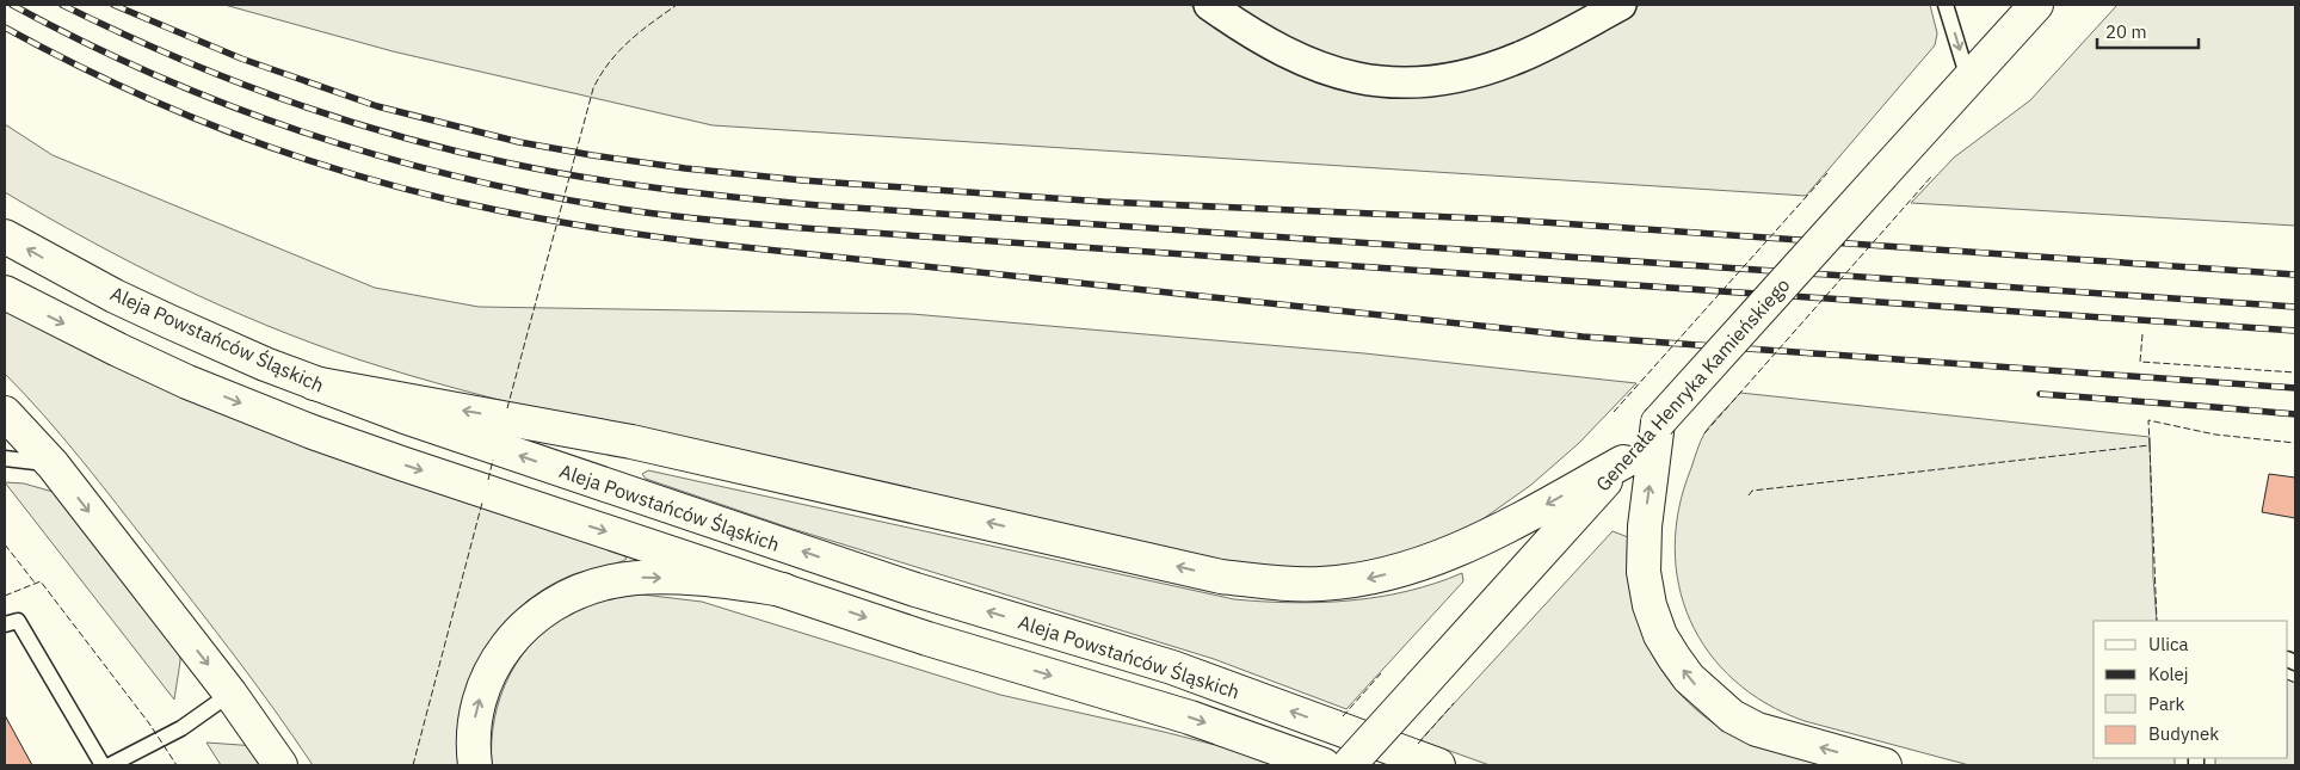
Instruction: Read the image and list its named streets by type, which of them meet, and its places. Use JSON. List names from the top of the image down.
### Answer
{
  "streets": {
    "main road": ["Aleja Powstańców Śląskich", "Generała Henryka Kamieńskiego"]
  },
  "legend": [
    "Ulica",
    "Kolej",
    "Park",
    "Budynek"
  ],
  "scale_bar": "20 m"
}
